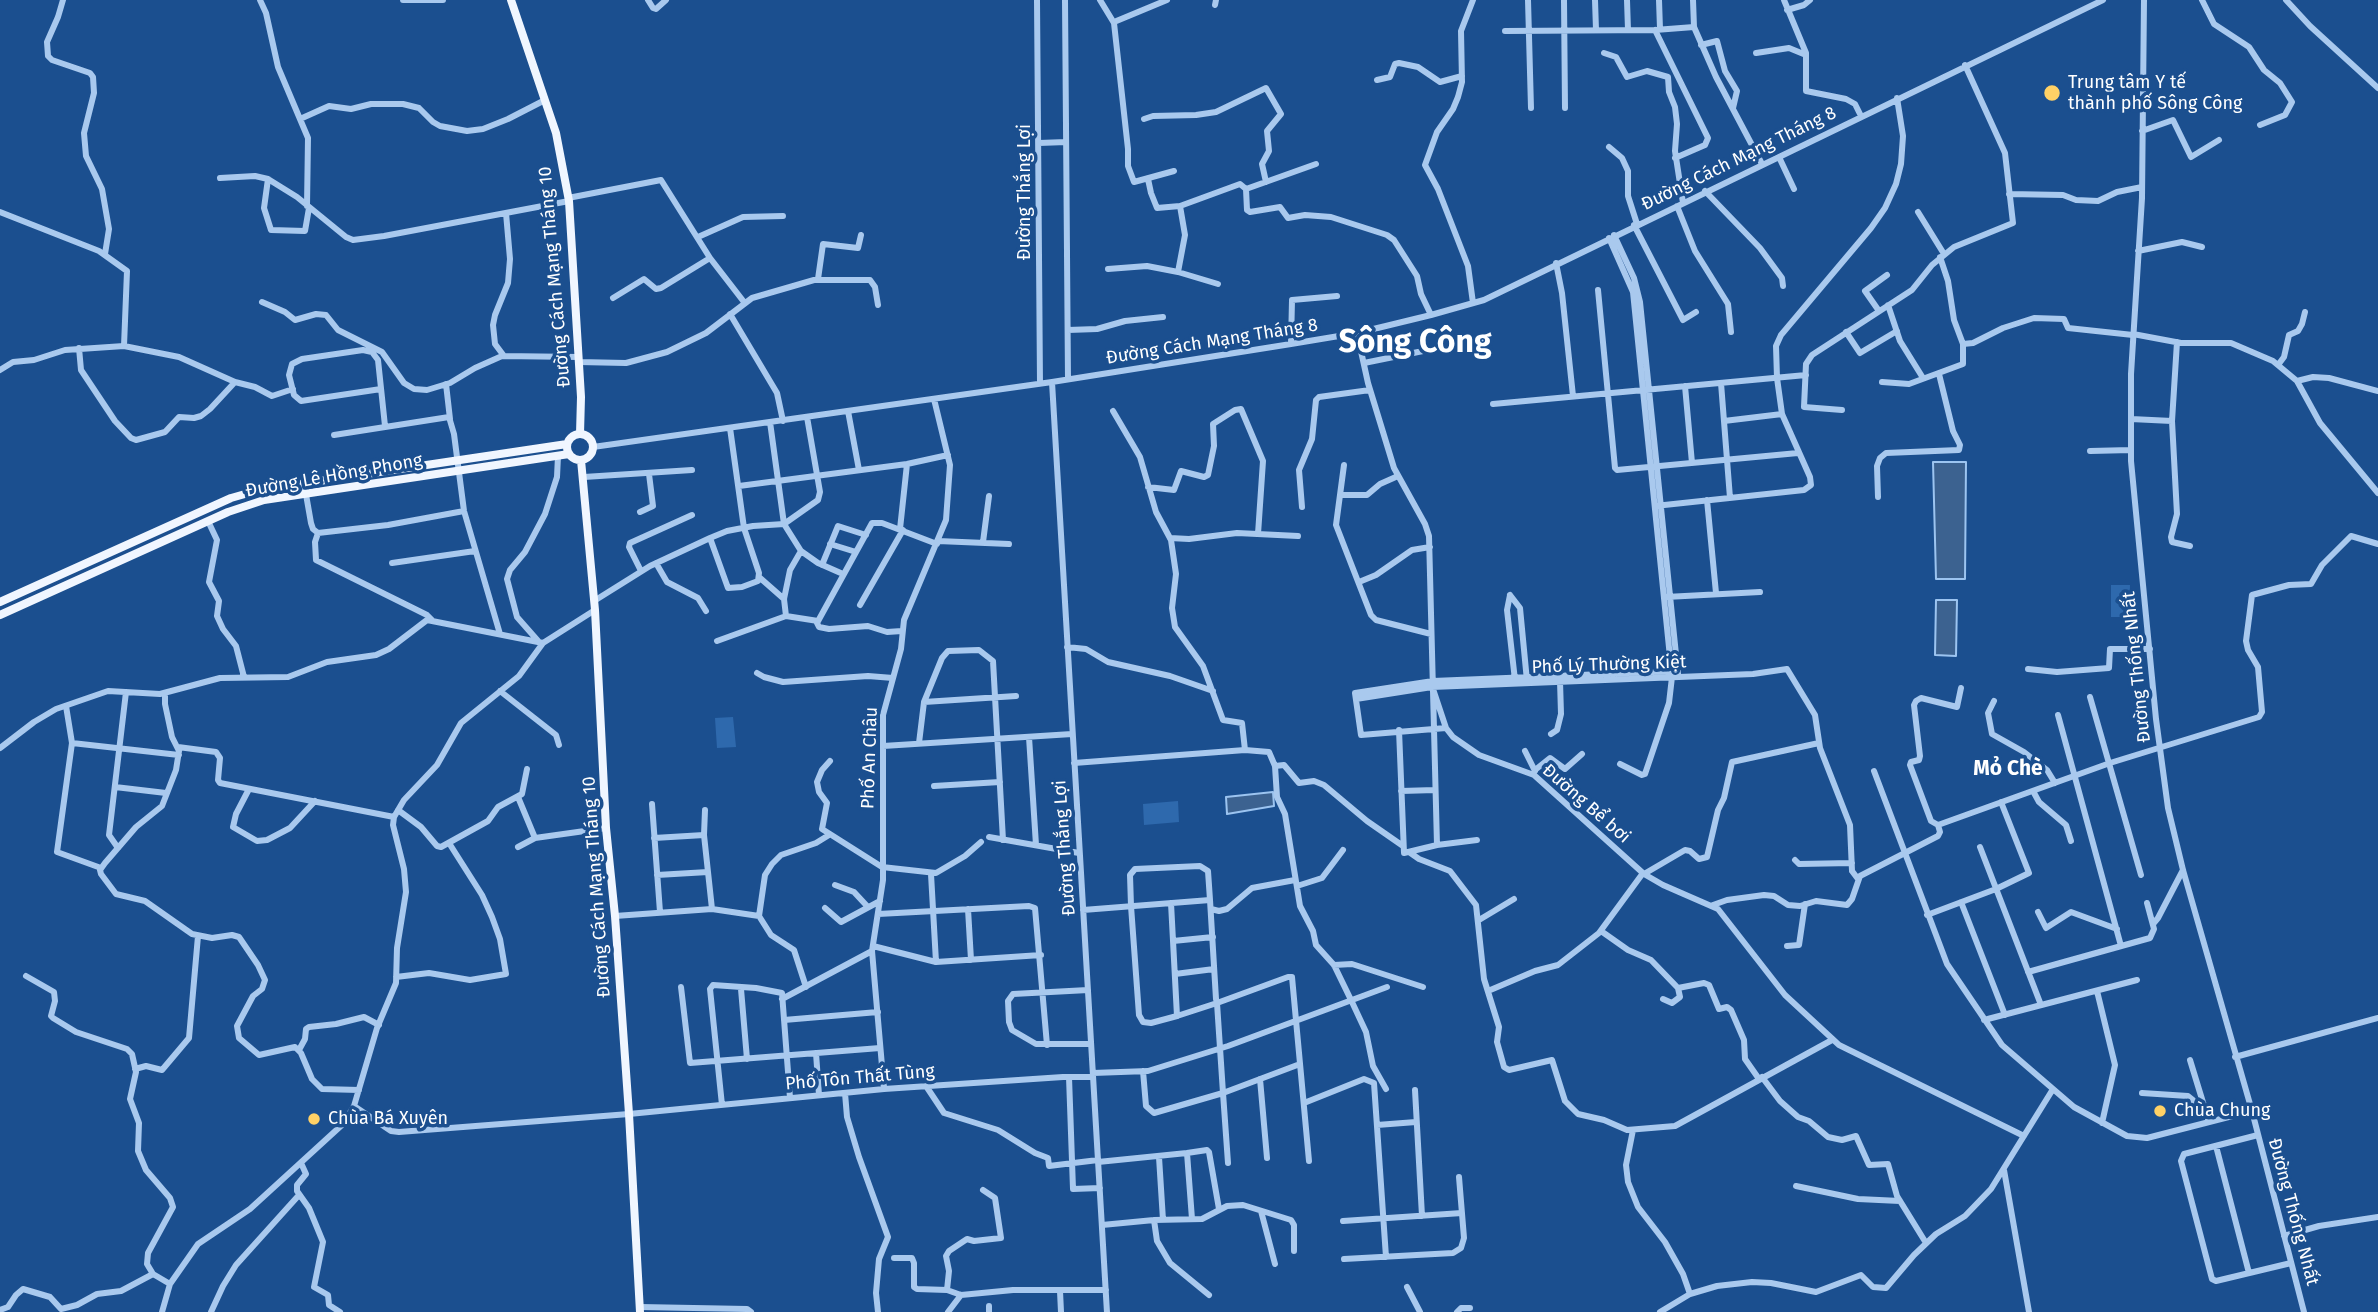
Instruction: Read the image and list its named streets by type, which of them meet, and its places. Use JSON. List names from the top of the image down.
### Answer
{
  "streets": {
    "main road": ["Đường Cách Mạng Tháng 10", "Đường Lê Hồng Phong"],
    "street": [
      "Đường Cách Mạng Tháng 8",
      "Đường Thắng Lợi",
      "Phố Lý Thường Kiệt",
      "Đường Thống Nhất",
      "Phố An Châu",
      "Đường Bể bơi",
      "Phố Tôn Thất Tùng"
    ]
  },
  "crossings": [
    ["Đường Cách Mạng Tháng 8", "Đường Thắng Lợi"],
    ["Đường Cách Mạng Tháng 8", "Đường Cách Mạng Tháng 10"],
    ["Đường Cách Mạng Tháng 8", "Đường Lê Hồng Phong"],
    ["Đường Cách Mạng Tháng 8", "Phố An Châu"],
    ["Đường Thắng Lợi", "Phố Tôn Thất Tùng"],
    ["Đường Cách Mạng Tháng 10", "Đường Lê Hồng Phong"],
    ["Đường Cách Mạng Tháng 10", "Phố Tôn Thất Tùng"],
    ["Phố An Châu", "Phố Tôn Thất Tùng"]
  ],
  "districts": ["Sông Công", "Mỏ Chè"],
  "places": ["Trung tâm Y tế thành phố Sông Công", "Chùa Chung", "Chùa Bá Xuyên"]
}
